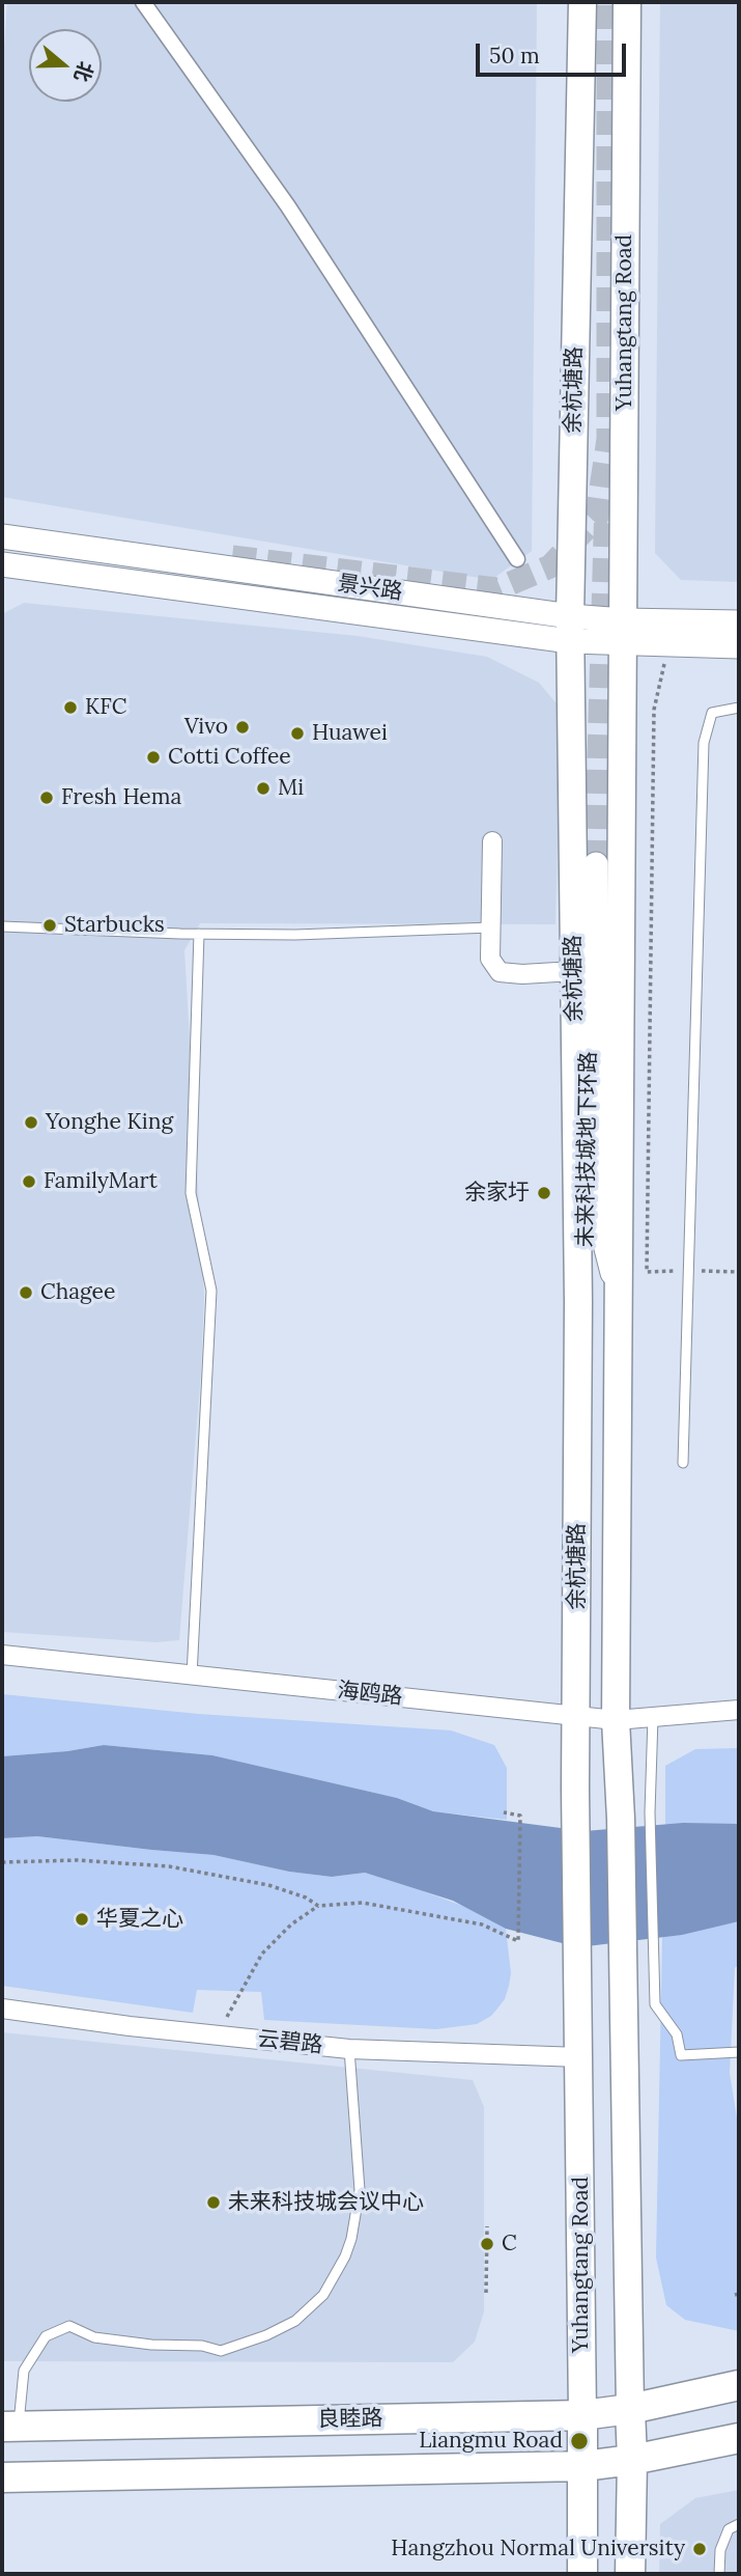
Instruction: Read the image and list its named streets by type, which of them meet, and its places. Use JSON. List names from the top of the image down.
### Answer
{
  "streets": {
    "main road": ["Yuhangtang Road", "余杭塘路", "良睦路"],
    "street": [
      "景兴路",
      "未来科技城地下环路",
      "海鸥路",
      "云碧路"
    ]
  },
  "crossings": [
    ["Yuhangtang Road", "余杭塘路"],
    ["Yuhangtang Road", "景兴路"],
    ["Yuhangtang Road", "云碧路"],
    ["Yuhangtang Road", "良睦路"],
    ["余杭塘路", "景兴路"],
    ["余杭塘路", "未来科技城地下环路"],
    ["余杭塘路", "海鸥路"]
  ],
  "places": [
    "KFC",
    "Vivo",
    "Huawei",
    "Cotti Coffee",
    "Mi",
    "Fresh Hema",
    "Starbucks",
    "Yonghe King",
    "FamilyMart",
    "余家圩",
    "Chagee",
    "华夏之心",
    "未来科技城会议中心",
    "C",
    "Liangmu Road",
    "Hangzhou Normal University"
  ],
  "scale_bar": "50 m",
  "north": "right"
}
